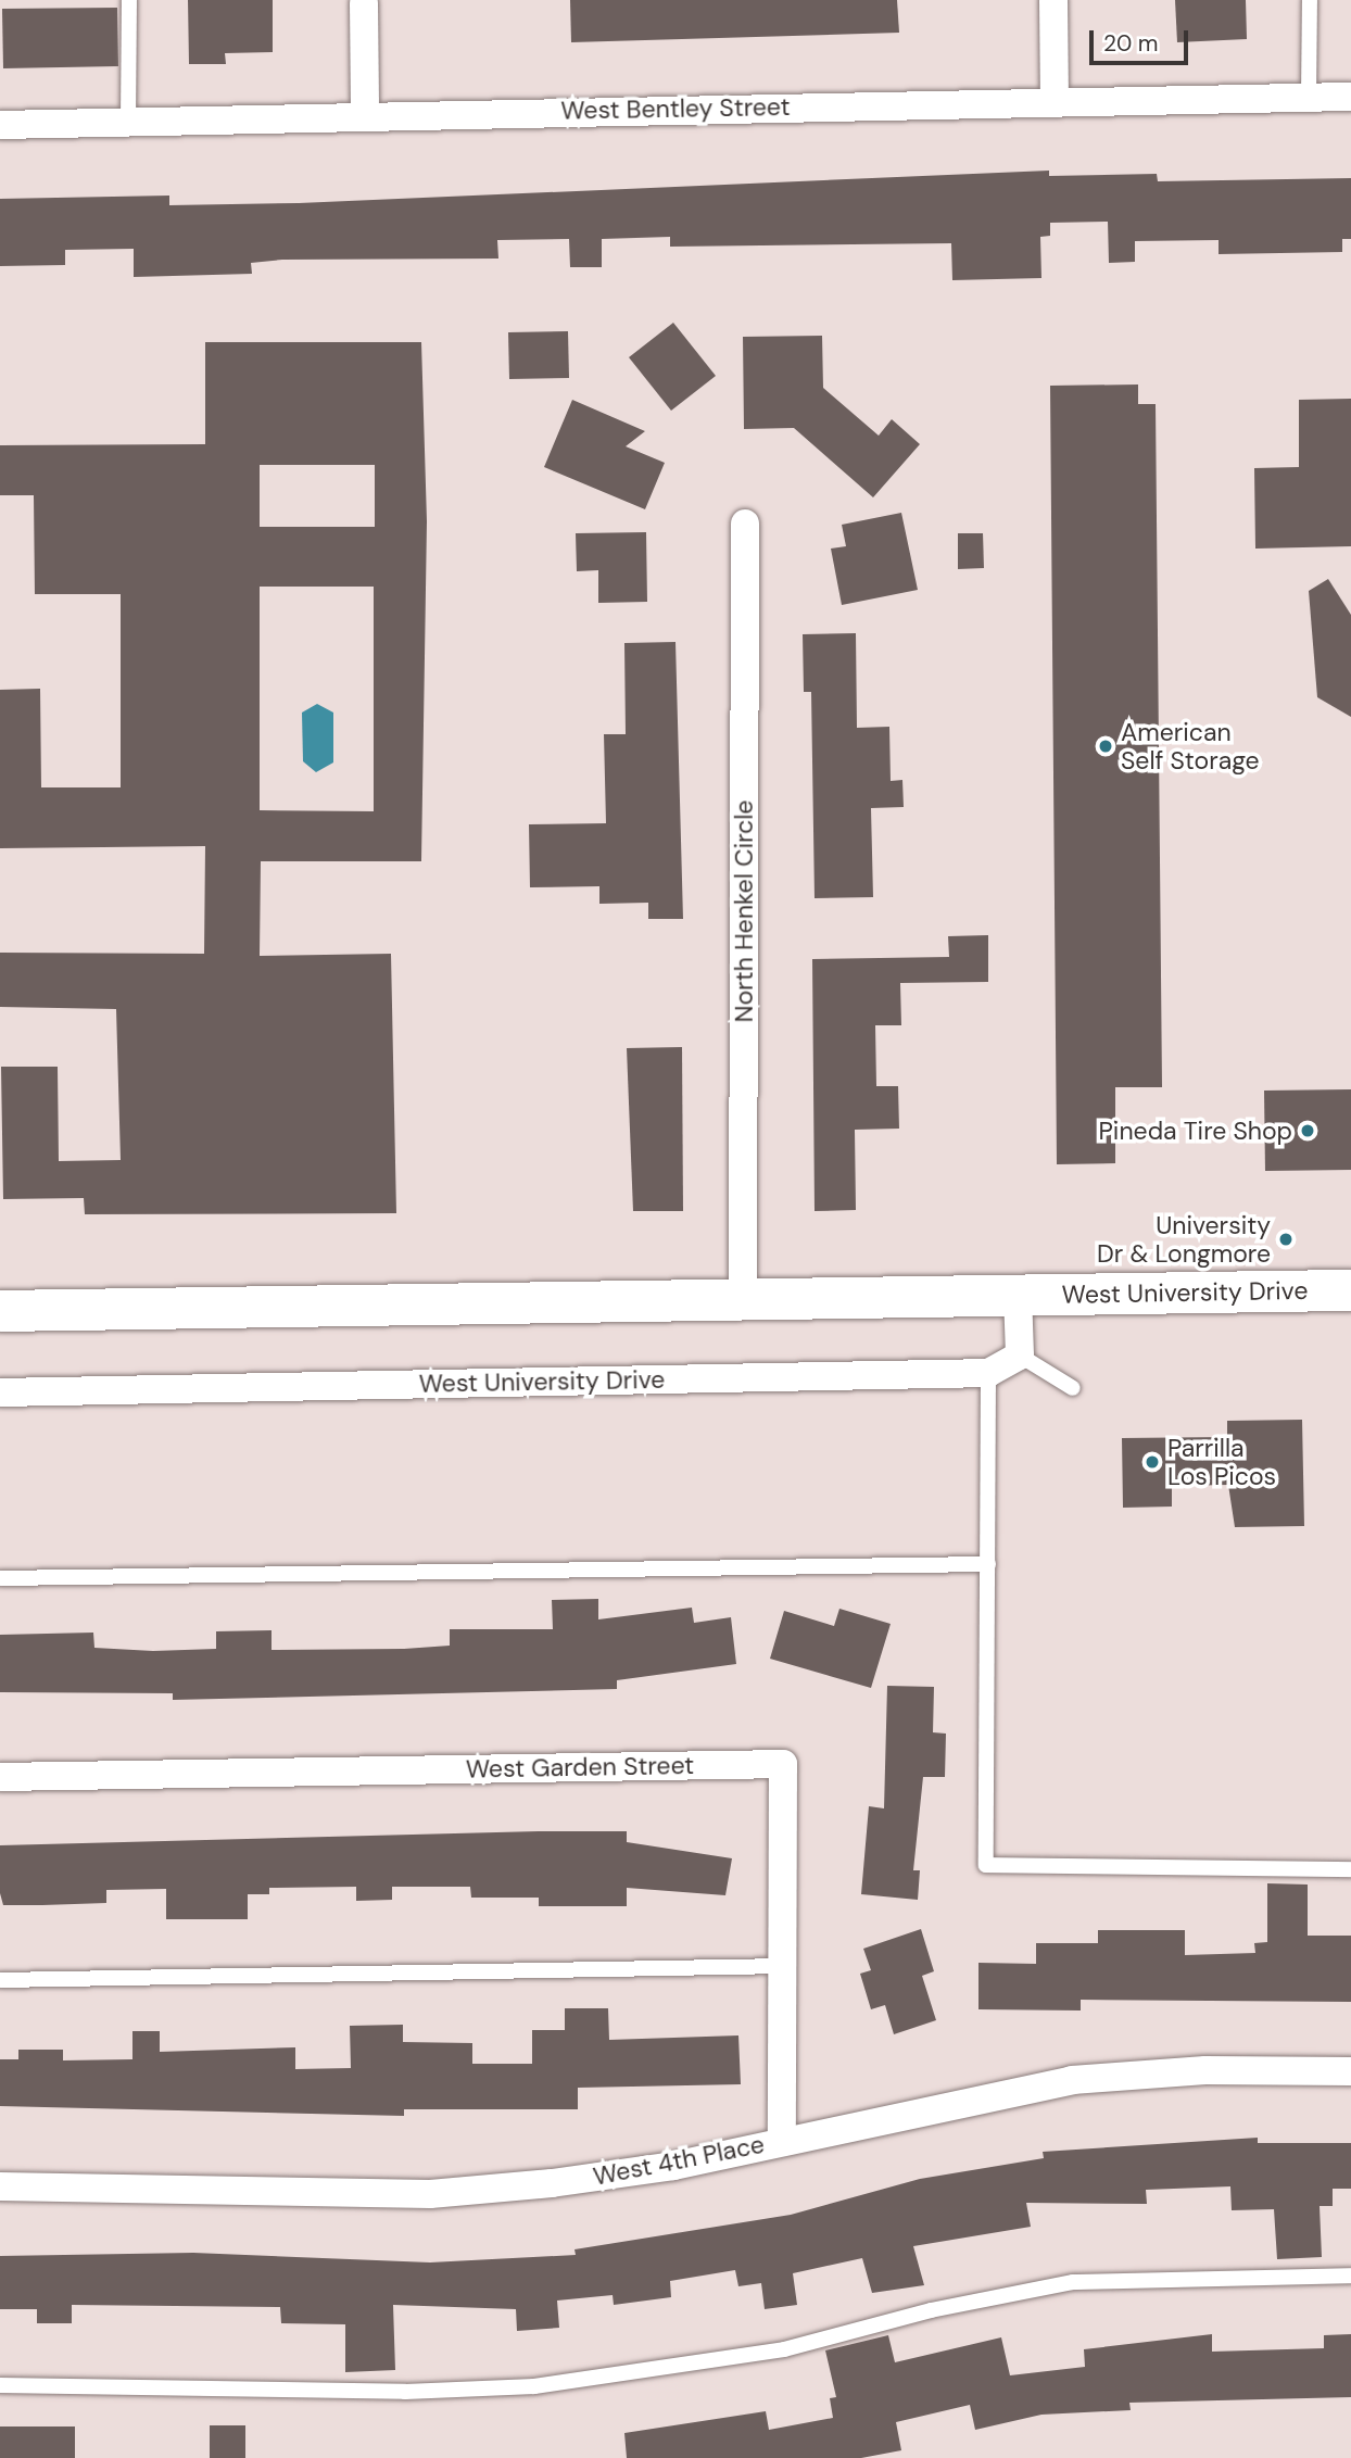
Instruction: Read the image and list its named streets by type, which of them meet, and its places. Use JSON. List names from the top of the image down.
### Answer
{
  "streets": {
    "main road": ["West University Drive"],
    "street": [
      "West Bentley Street",
      "North Henkel Circle",
      "West Garden Street",
      "West 4th Place"
    ]
  },
  "crossings": [
    ["North Henkel Circle", "West University Drive"],
    ["West Garden Street", "West 4th Place"]
  ],
  "places": [
    "American Self Storage",
    "Pineda Tire Shop",
    "University Dr & Longmore",
    "Parrilla Los Picos"
  ],
  "scale_bar": "20 m"
}
